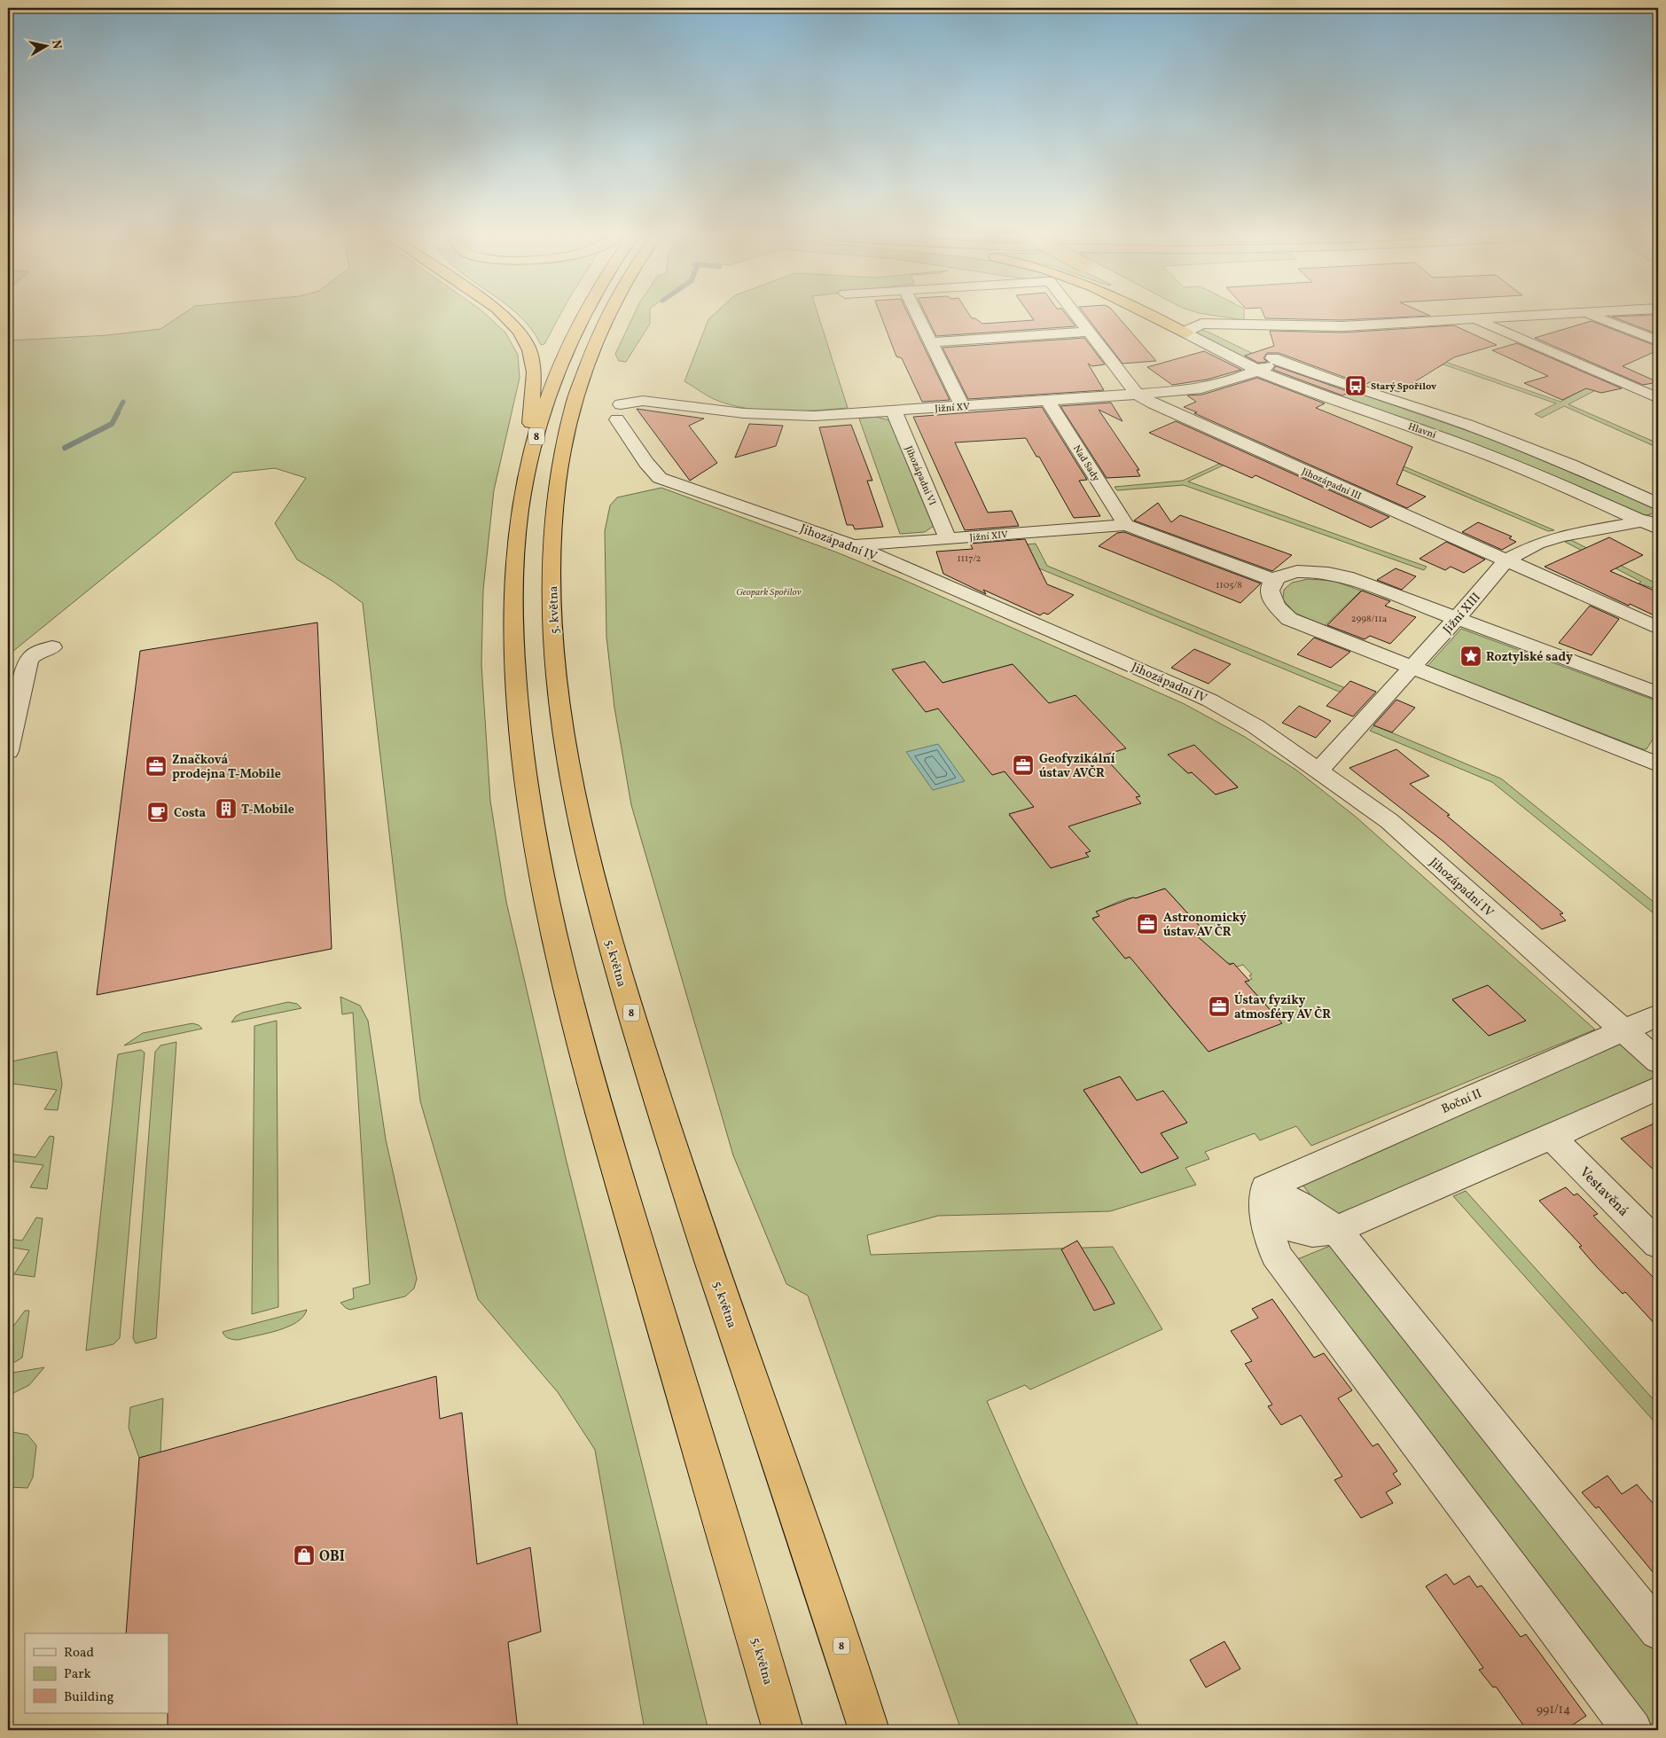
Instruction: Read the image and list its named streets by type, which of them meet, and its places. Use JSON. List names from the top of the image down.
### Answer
{
  "streets": {
    "highway": ["8", "5. května"],
    "street": [
      "Jižní XV",
      "Hlavní",
      "Nad Sady",
      "Jihozápadni VI",
      "Jihozápadní III",
      "Jižní XIV",
      "Jihozápadní IV",
      "Jižní XIII",
      "Boční II",
      "Vestavěná"
    ]
  },
  "crossings": [
    ["Jižní XV", "Hlavní"],
    ["Jižní XV", "Nad Sady"],
    ["Jižní XV", "Jihozápadni VI"],
    ["Jižní XV", "Jihozápadní III"],
    ["Jižní XV", "Jihozápadní IV"],
    ["Hlavní", "Jižní XIII"],
    ["Nad Sady", "Jižní XIV"],
    ["Jihozápadni VI", "Jižní XIV"],
    ["Jihozápadní III", "Jižní XIII"],
    ["Jižní XIV", "Jihozápadní IV"],
    ["Jihozápadní IV", "Jižní XIII"],
    ["Jihozápadní IV", "Boční II"]
  ],
  "parks": ["Geopark Spořilov"],
  "places": {
    "bus stop": ["Starý Spořilov"],
    "place": ["Roztylské sady"],
    "office": [
      "Geofyzikální ústav AVČR",
      "Značková prodejna T-Mobile",
      "Astronomický ústav AV ČR",
      "Ústav fyziky atmosféry AV ČR"
    ],
    "building": ["T-Mobile"],
    "cafe": ["Costa"],
    "shop": ["OBI"]
  },
  "house_numbers": [
    "1117/2",
    "1105/8",
    "2998/11a",
    "991/14"
  ],
  "legend": ["Road", "Park", "Building"],
  "north": "right"
}
